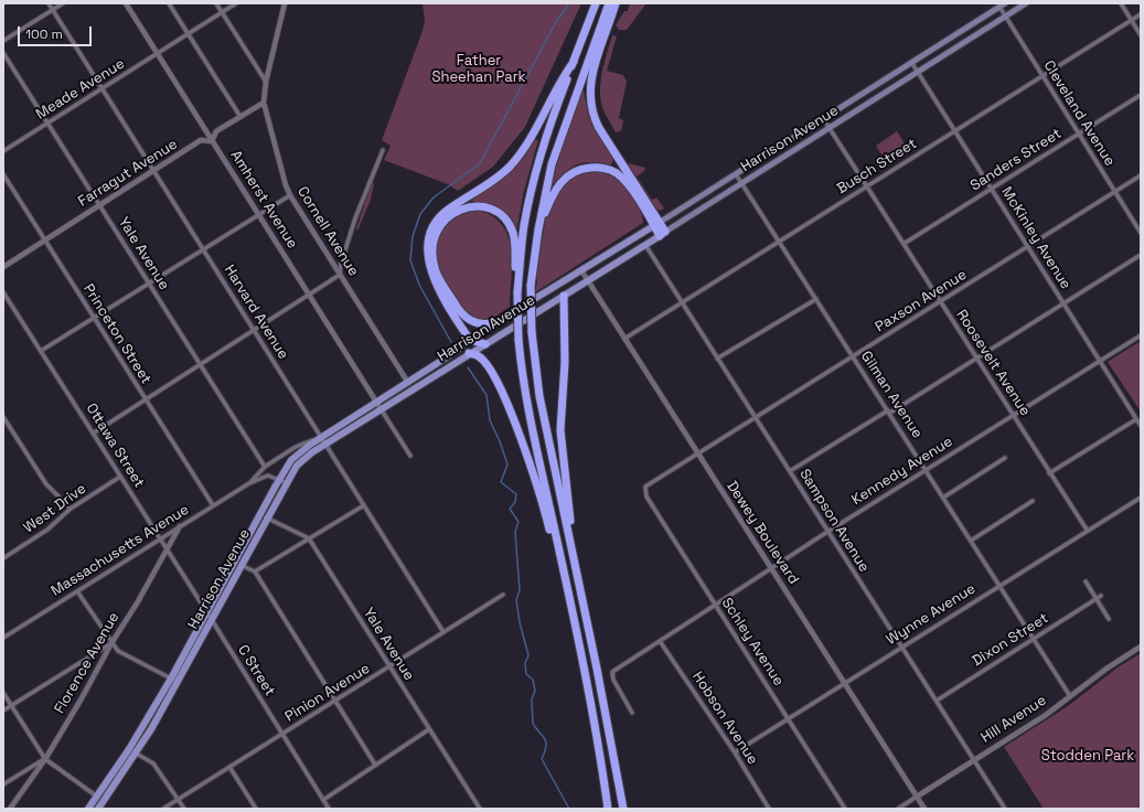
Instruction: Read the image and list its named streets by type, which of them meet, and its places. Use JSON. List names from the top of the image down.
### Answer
{
  "streets": {
    "main road": ["Harrison Avenue"],
    "street": [
      "Meade Avenue",
      "Cleveland Avenue",
      "Sanders Street",
      "Busch Street",
      "Farragut Avenue",
      "Amherst Avenue",
      "Cornell Avenue",
      "McKinley Avenue",
      "Yale Avenue",
      "Paxson Avenue",
      "Harvard Avenue",
      "Princeton Street",
      "Roosevelt Avenue",
      "Gilman Avenue",
      "Ottawa Street",
      "Kennedy Avenue",
      "West Drive",
      "Sampson Avenue",
      "Dewey Boulevard",
      "Massachusetts Avenue",
      "Wynne Avenue",
      "Dixon Street",
      "Schley Avenue",
      "Florence Avenue",
      "C Street",
      "Pinion Avenue",
      "Hobson Avenue",
      "Hill Avenue"
    ]
  },
  "crossings": [
    ["Meade Avenue", "Amherst Avenue"],
    ["Meade Avenue", "Yale Avenue"],
    ["Meade Avenue", "Harvard Avenue"],
    ["Cleveland Avenue", "Harrison Avenue"],
    ["Cleveland Avenue", "Sanders Street"],
    ["Cleveland Avenue", "Busch Street"],
    ["Cleveland Avenue", "Paxson Avenue"],
    ["Harrison Avenue", "Amherst Avenue"],
    ["Harrison Avenue", "Cornell Avenue"],
    ["Harrison Avenue", "McKinley Avenue"],
    ["Harrison Avenue", "Harvard Avenue"],
    ["Harrison Avenue", "Roosevelt Avenue"],
    ["Harrison Avenue", "Gilman Avenue"],
    ["Harrison Avenue", "Ottawa Street"],
    ["Harrison Avenue", "Sampson Avenue"],
    ["Harrison Avenue", "Dewey Boulevard"],
    ["Harrison Avenue", "Massachusetts Avenue"],
    ["Harrison Avenue", "C Street"],
    ["Sanders Street", "McKinley Avenue"],
    ["Sanders Street", "Roosevelt Avenue"],
    ["Busch Street", "McKinley Avenue"],
    ["Busch Street", "Roosevelt Avenue"],
    ["Busch Street", "Gilman Avenue"],
    ["Busch Street", "Sampson Avenue"],
    ["Busch Street", "Dewey Boulevard"],
    ["Farragut Avenue", "Amherst Avenue"],
    ["Farragut Avenue", "Yale Avenue"],
    ["Farragut Avenue", "Harvard Avenue"],
    ["Farragut Avenue", "Princeton Street"],
    ["McKinley Avenue", "Paxson Avenue"],
    ["McKinley Avenue", "Kennedy Avenue"],
    ["Yale Avenue", "Massachusetts Avenue"],
    ["Yale Avenue", "Pinion Avenue"],
    ["Paxson Avenue", "Roosevelt Avenue"],
    ["Paxson Avenue", "Gilman Avenue"],
    ["Paxson Avenue", "Sampson Avenue"],
    ["Paxson Avenue", "Dewey Boulevard"],
    ["Paxson Avenue", "Schley Avenue"],
    ["Harvard Avenue", "Massachusetts Avenue"],
    ["Harvard Avenue", "Pinion Avenue"],
    ["Princeton Street", "Massachusetts Avenue"],
    ["Roosevelt Avenue", "Kennedy Avenue"],
    ["Roosevelt Avenue", "Wynne Avenue"],
    ["Gilman Avenue", "Kennedy Avenue"],
    ["Gilman Avenue", "Wynne Avenue"],
    ["Gilman Avenue", "Dixon Street"],
    ["Gilman Avenue", "Hill Avenue"],
    ["Ottawa Street", "West Drive"],
    ["Ottawa Street", "Massachusetts Avenue"],
    ["Ottawa Street", "Florence Avenue"],
    ["Ottawa Street", "C Street"],
    ["Kennedy Avenue", "Sampson Avenue"],
    ["Kennedy Avenue", "Dewey Boulevard"],
    ["Kennedy Avenue", "Schley Avenue"],
    ["Kennedy Avenue", "Hobson Avenue"],
    ["Sampson Avenue", "Wynne Avenue"],
    ["Sampson Avenue", "Dixon Street"],
    ["Sampson Avenue", "Hill Avenue"],
    ["Dewey Boulevard", "Wynne Avenue"],
    ["Dewey Boulevard", "Hill Avenue"],
    ["Massachusetts Avenue", "Florence Avenue"],
    ["Wynne Avenue", "Schley Avenue"],
    ["Wynne Avenue", "Hobson Avenue"],
    ["C Street", "Pinion Avenue"]
  ],
  "parks": ["Father Sheehan Park", "Stodden Park"],
  "scale_bar": "100 m"
}
